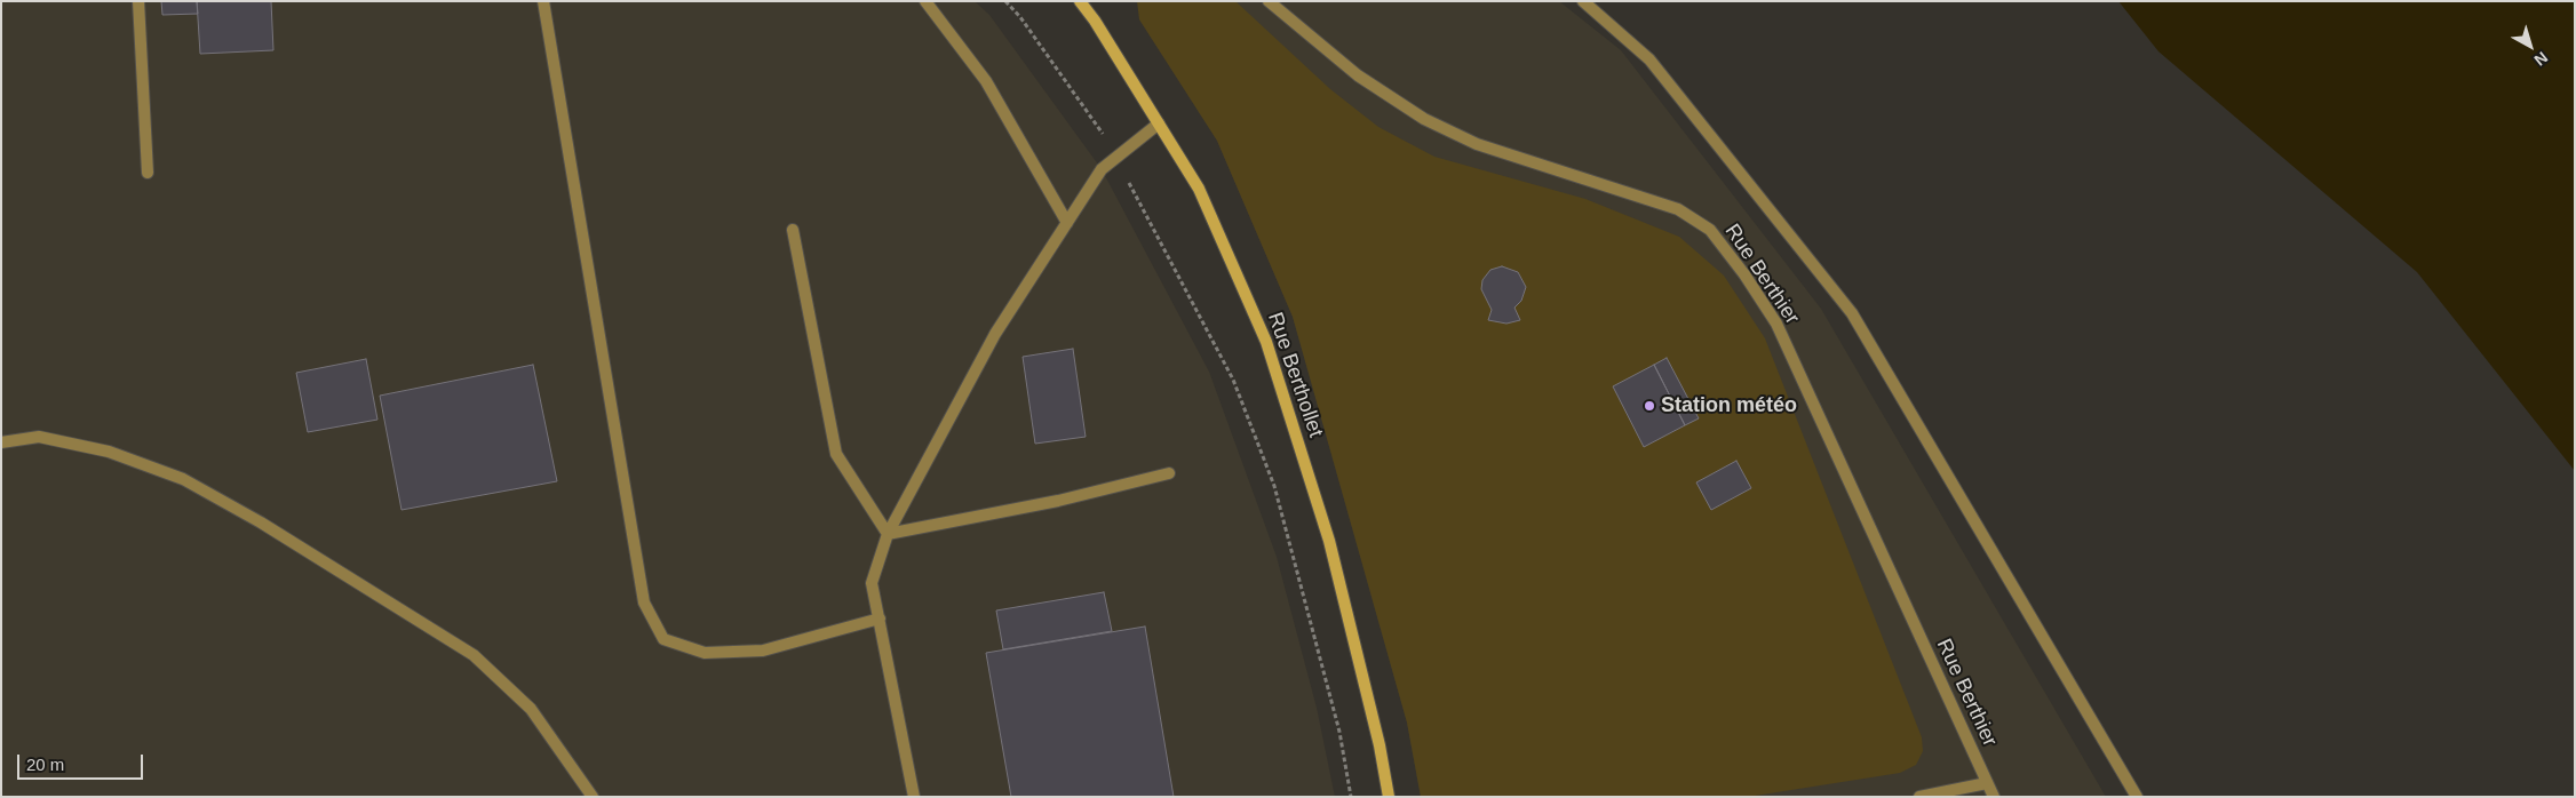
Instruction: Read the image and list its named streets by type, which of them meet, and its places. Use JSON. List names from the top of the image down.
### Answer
{
  "streets": {
    "main road": ["Rue Berthollet"],
    "lane": ["Rue Berthier"]
  },
  "places": ["Station météo"],
  "scale_bar": "20 m",
  "north": "bottom right"
}
